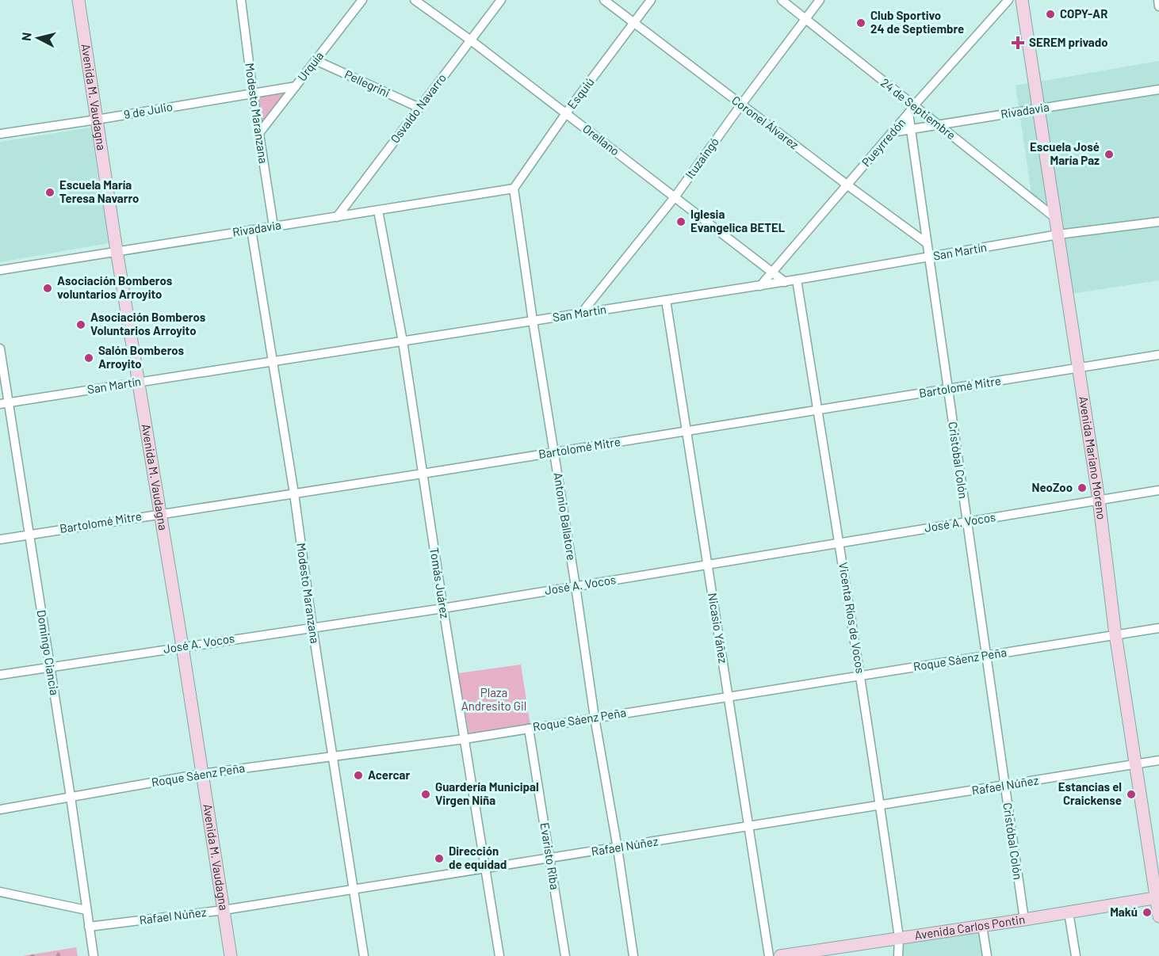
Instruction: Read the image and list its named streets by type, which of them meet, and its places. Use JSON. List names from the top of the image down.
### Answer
{
  "streets": {
    "main road": ["Avenida M. Vaudagna", "Avenida Mariano Moreno", "Avenida Carlos Pontin"],
    "street": [
      "Urquía",
      "Pellegrini",
      "Esquiú",
      "Osvaldo Navarro",
      "24 de Septiembre",
      "9 de Julio",
      "Rivadavia",
      "Modesto Maranzana",
      "Coronel Álvarez",
      "Orellano",
      "Pueyrredón",
      "Ituzaingó",
      "San Martín",
      "Bartolomé Mitre",
      "Cristóbal Colón",
      "Antonio Ballatore",
      "José A. Vocos",
      "Tomás Juárez",
      "Vicenta Ríos de Vocos",
      "Nicasio Yáñez",
      "Domingo Ciancia",
      "Roque Sáenz Peña",
      "Rafael Núñez",
      "Evaristo Riba"
    ]
  },
  "crossings": [
    ["Urquía", "Pellegrini"],
    ["Urquía", "9 de Julio"],
    ["Urquía", "Modesto Maranzana"],
    ["Pellegrini", "Osvaldo Navarro"],
    ["Esquiú", "Rivadavia"],
    ["Esquiú", "Coronel Álvarez"],
    ["Esquiú", "Orellano"],
    ["Esquiú", "Antonio Ballatore"],
    ["Avenida M. Vaudagna", "9 de Julio"],
    ["Avenida M. Vaudagna", "Rivadavia"],
    ["Avenida M. Vaudagna", "San Martín"],
    ["Avenida M. Vaudagna", "Bartolomé Mitre"],
    ["Avenida M. Vaudagna", "José A. Vocos"],
    ["Avenida M. Vaudagna", "Roque Sáenz Peña"],
    ["Avenida M. Vaudagna", "Rafael Núñez"],
    ["Osvaldo Navarro", "Rivadavia"],
    ["Osvaldo Navarro", "Orellano"],
    ["24 de Septiembre", "Rivadavia"],
    ["24 de Septiembre", "Pueyrredón"],
    ["24 de Septiembre", "Ituzaingó"],
    ["24 de Septiembre", "Avenida Mariano Moreno"],
    ["9 de Julio", "Modesto Maranzana"],
    ["Rivadavia", "Modesto Maranzana"],
    ["Rivadavia", "Pueyrredón"],
    ["Rivadavia", "Avenida Mariano Moreno"],
    ["Rivadavia", "Cristóbal Colón"],
    ["Rivadavia", "Antonio Ballatore"],
    ["Rivadavia", "Tomás Juárez"],
    ["Modesto Maranzana", "San Martín"],
    ["Modesto Maranzana", "Bartolomé Mitre"],
    ["Modesto Maranzana", "José A. Vocos"],
    ["Modesto Maranzana", "Roque Sáenz Peña"],
    ["Modesto Maranzana", "Rafael Núñez"],
    ["Coronel Álvarez", "Pueyrredón"],
    ["Coronel Álvarez", "Ituzaingó"],
    ["Coronel Álvarez", "Cristóbal Colón"],
    ["Orellano", "Pueyrredón"],
    ["Orellano", "Ituzaingó"],
    ["Orellano", "San Martín"],
    ["Pueyrredón", "San Martín"],
    ["Pueyrredón", "Cristóbal Colón"],
    ["Ituzaingó", "San Martín"],
    ["San Martín", "Avenida Mariano Moreno"],
    ["San Martín", "Cristóbal Colón"],
    ["San Martín", "Antonio Ballatore"],
    ["San Martín", "Tomás Juárez"],
    ["San Martín", "Vicenta Ríos de Vocos"],
    ["San Martín", "Nicasio Yáñez"],
    ["San Martín", "Domingo Ciancia"],
    ["Bartolomé Mitre", "Avenida Mariano Moreno"],
    ["Bartolomé Mitre", "Cristóbal Colón"],
    ["Bartolomé Mitre", "Antonio Ballatore"],
    ["Bartolomé Mitre", "Tomás Juárez"],
    ["Bartolomé Mitre", "Vicenta Ríos de Vocos"],
    ["Bartolomé Mitre", "Nicasio Yáñez"],
    ["Bartolomé Mitre", "Domingo Ciancia"],
    ["Avenida Mariano Moreno", "José A. Vocos"],
    ["Avenida Mariano Moreno", "Roque Sáenz Peña"],
    ["Avenida Mariano Moreno", "Rafael Núñez"],
    ["Avenida Mariano Moreno", "Avenida Carlos Pontin"],
    ["Cristóbal Colón", "José A. Vocos"],
    ["Cristóbal Colón", "Roque Sáenz Peña"],
    ["Cristóbal Colón", "Rafael Núñez"],
    ["Cristóbal Colón", "Avenida Carlos Pontin"],
    ["Antonio Ballatore", "José A. Vocos"],
    ["Antonio Ballatore", "Roque Sáenz Peña"],
    ["Antonio Ballatore", "Rafael Núñez"],
    ["José A. Vocos", "Tomás Juárez"],
    ["José A. Vocos", "Vicenta Ríos de Vocos"],
    ["José A. Vocos", "Nicasio Yáñez"],
    ["José A. Vocos", "Domingo Ciancia"],
    ["Tomás Juárez", "Roque Sáenz Peña"],
    ["Tomás Juárez", "Rafael Núñez"],
    ["Vicenta Ríos de Vocos", "Roque Sáenz Peña"],
    ["Vicenta Ríos de Vocos", "Rafael Núñez"],
    ["Vicenta Ríos de Vocos", "Avenida Carlos Pontin"],
    ["Nicasio Yáñez", "Roque Sáenz Peña"],
    ["Nicasio Yáñez", "Rafael Núñez"],
    ["Domingo Ciancia", "Roque Sáenz Peña"],
    ["Domingo Ciancia", "Rafael Núñez"],
    ["Roque Sáenz Peña", "Evaristo Riba"],
    ["Rafael Núñez", "Evaristo Riba"]
  ],
  "parks": ["Plaza Andresito Gil"],
  "places": {
    "other": [
      "COPY-AR",
      "Club Sportivo 24 de Septiembre",
      "Escuela José María Paz",
      "Escuela María Teresa Navarro",
      "Iglesia Evangelica BETEL",
      "Asociación Bomberos voluntarios Arroyito",
      "Asociación Bomberos Voluntarios Arroyito",
      "Salón Bomberos Arroyito",
      "NeoZoo",
      "Acercar",
      "Guardería Municipal Virgen Niña",
      "Estancias el Craickense",
      "Dirección de equidad",
      "Makú"
    ],
    "health": ["SEREM privado"]
  },
  "north": "left"
}
